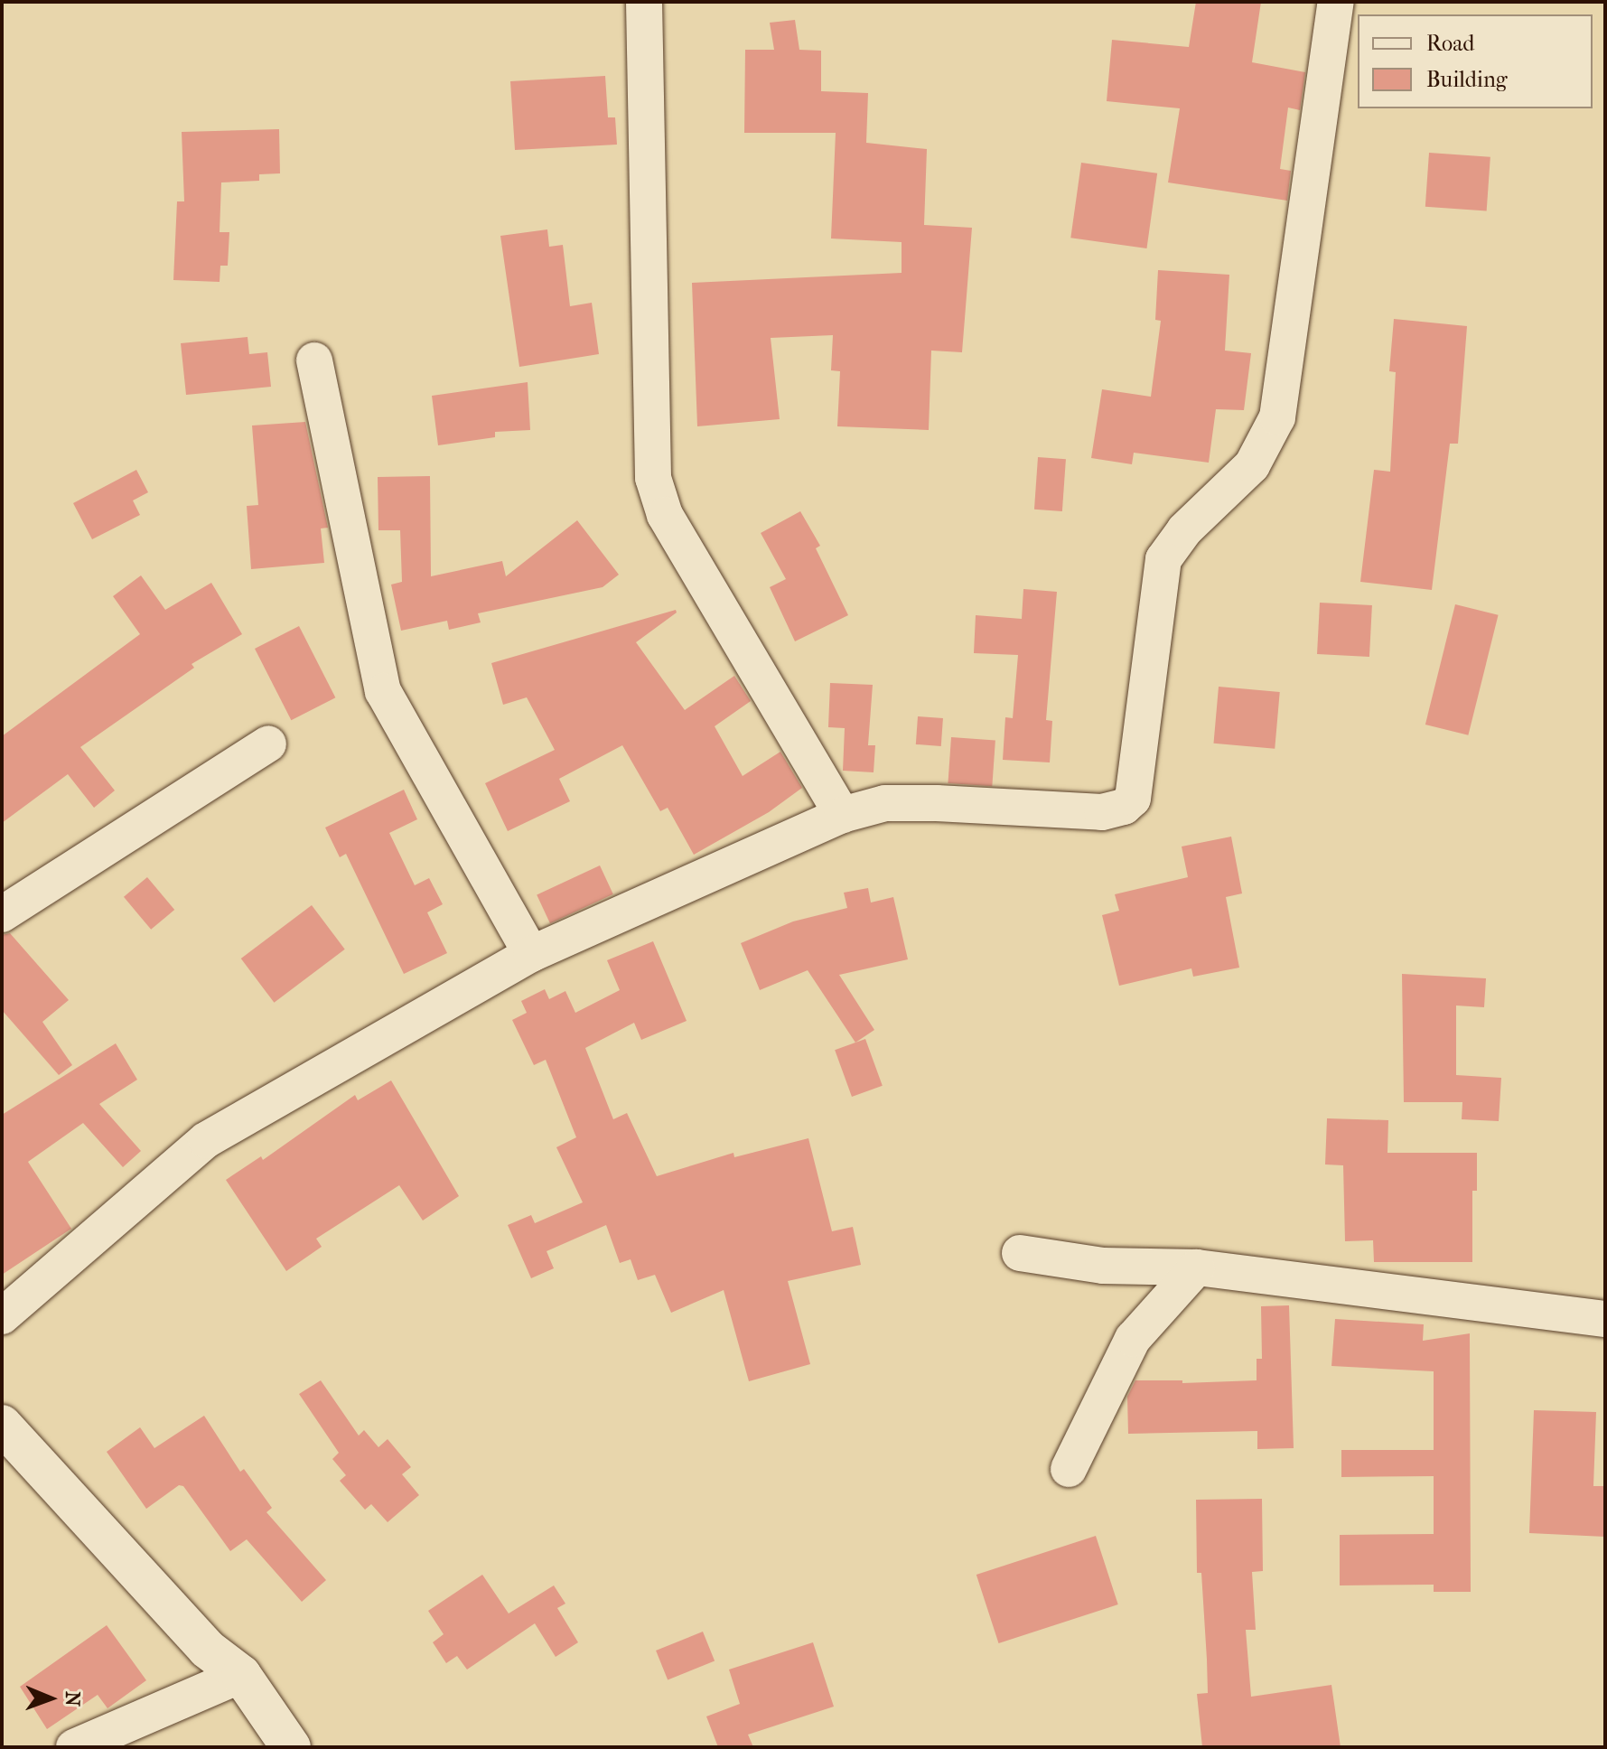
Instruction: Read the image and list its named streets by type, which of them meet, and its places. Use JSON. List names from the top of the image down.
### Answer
{
  "legend": ["Road", "Building"],
  "north": "right"
}
